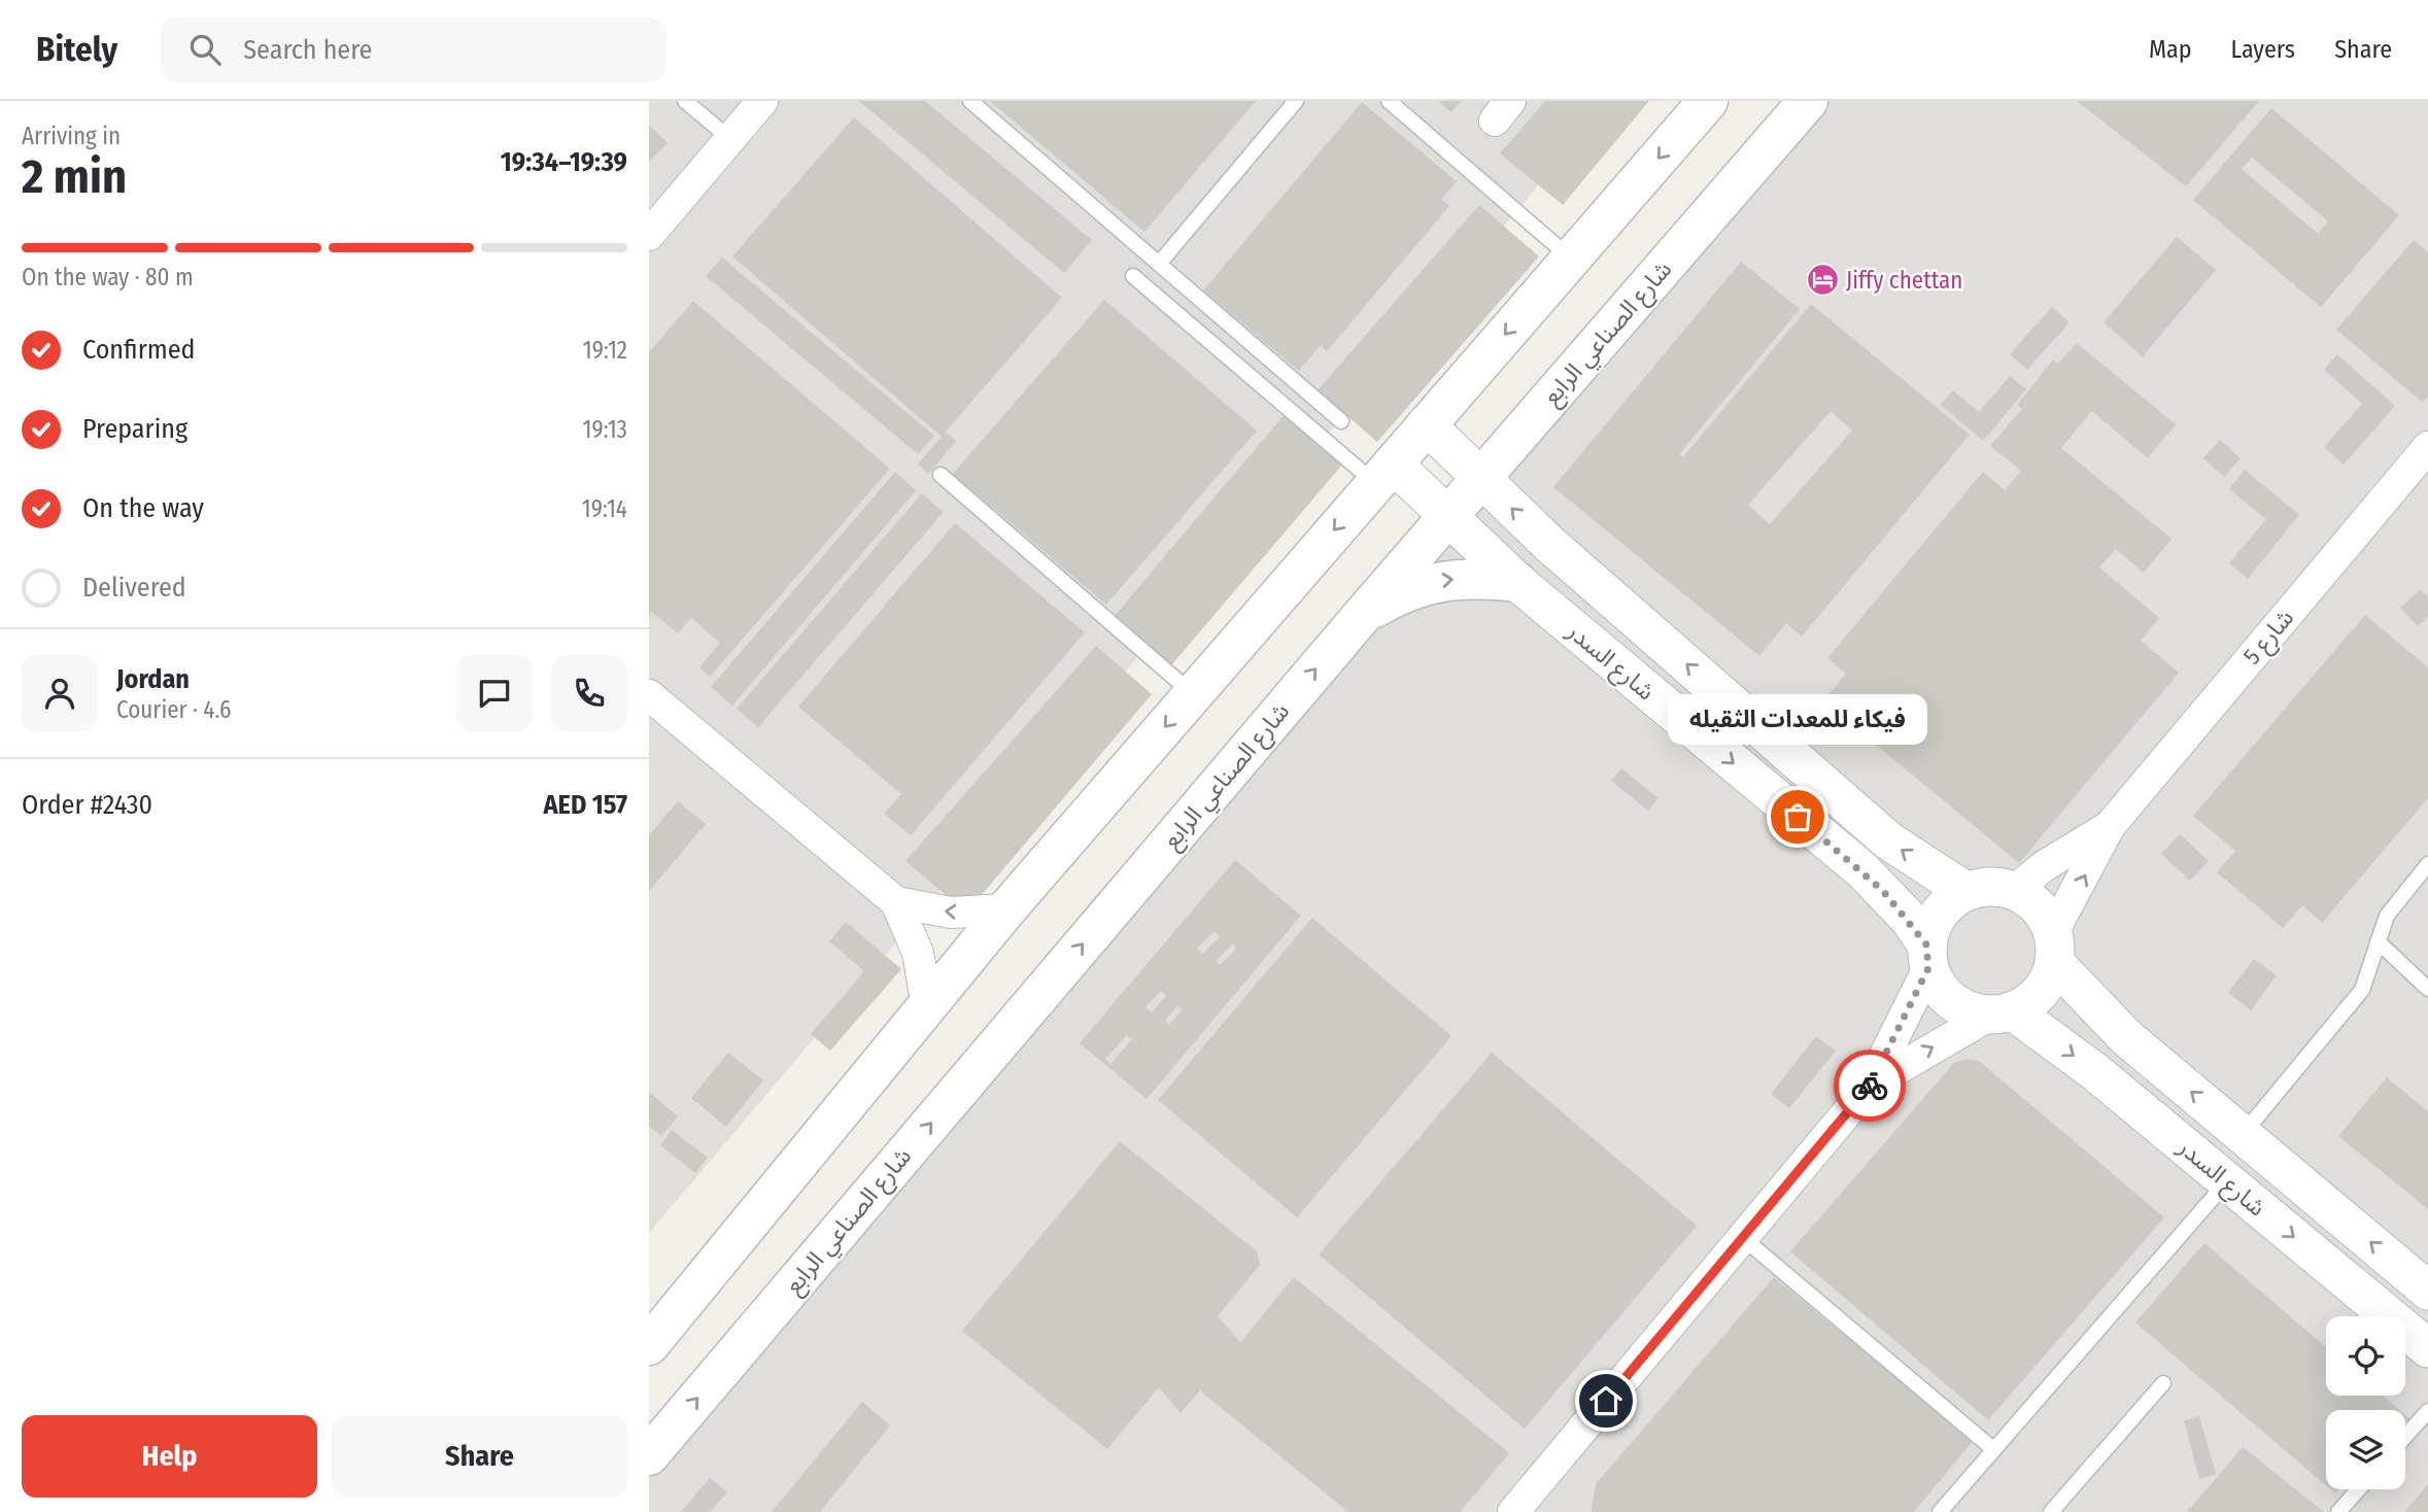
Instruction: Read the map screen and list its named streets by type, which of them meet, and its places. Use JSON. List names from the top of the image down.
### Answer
{
  "streets": {
    "main road": ["شارع الصناعي الرابع"],
    "street": ["شارع 5", "شارع السدر"]
  },
  "crossings": [
    ["شارع الصناعي الرابع", "شارع السدر"],
    ["شارع 5", "شارع السدر"]
  ],
  "places": {
    "hotel": ["Jiffy chettan"],
    "other": ["فيكاء للمعدات الثقيله"]
  },
  "page": {
    "header": "Bitely",
    "search": "Search here",
    "nav": ["Map", "Layers", "Share"],
    "heading": ["2 min", "Arriving in", "19:34–19:39"],
    "panel": [
      "Jordan",
      "Courier · 4.6",
      "Order #2430",
      "AED 157"
    ],
    "bar": "On the way · 80 m",
    "list": [
      ["Confirmed", "19:12"],
      ["Preparing", "19:13"],
      ["On the way", "19:14"],
      "Delivered"
    ],
    "bubble": "فيكاء للمعدات الثقيله",
    "buttons": ["Help", "Share"]
  }
}
